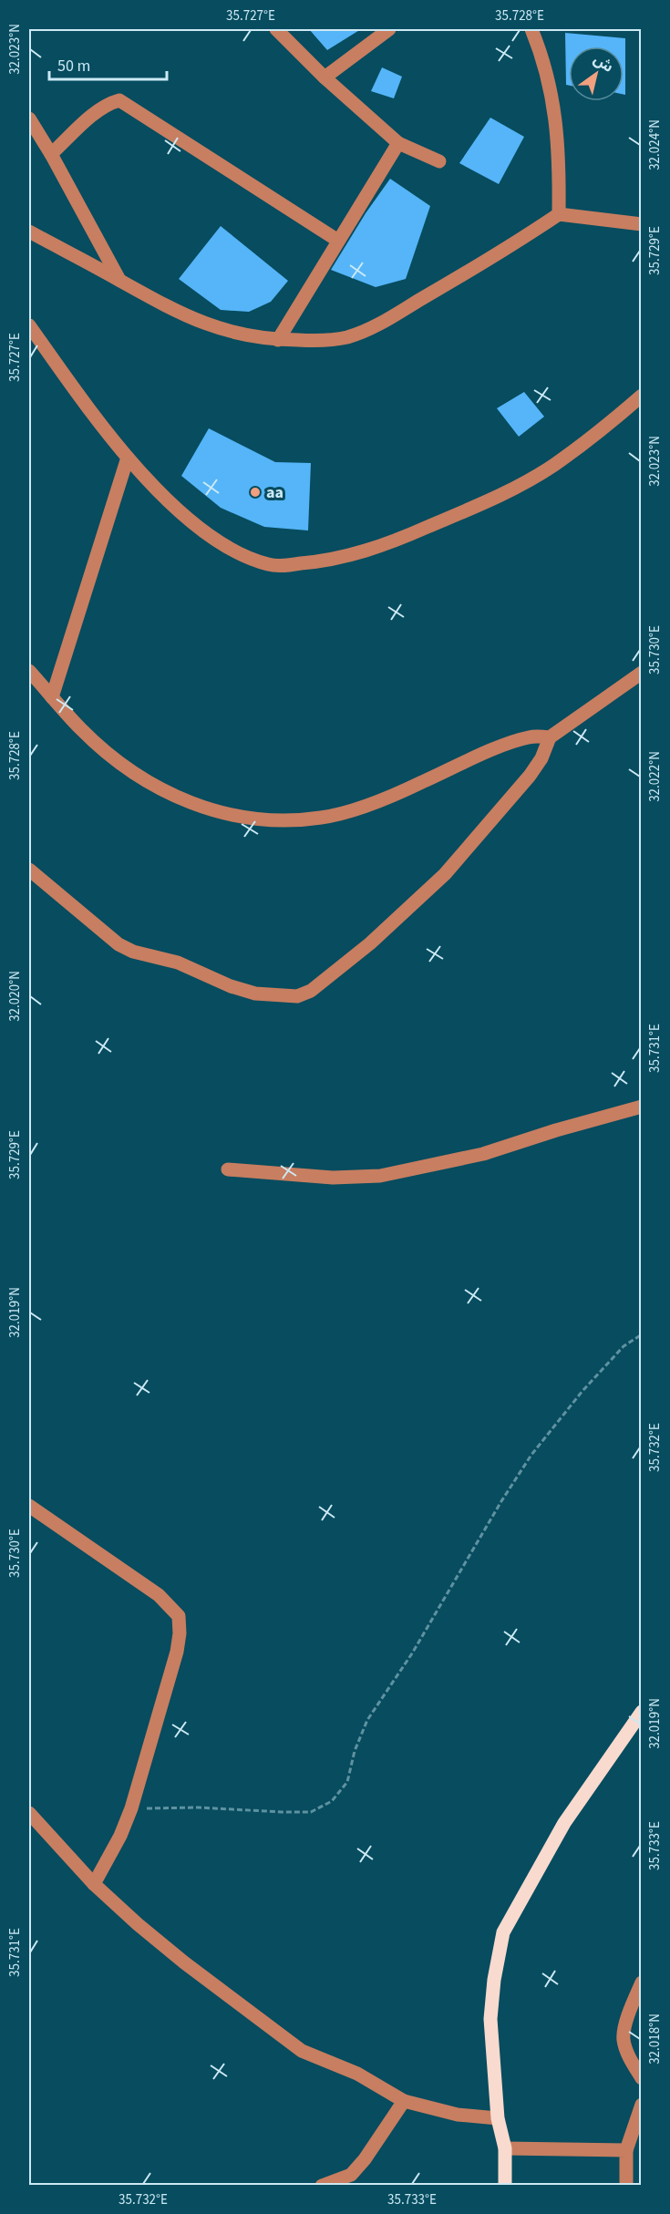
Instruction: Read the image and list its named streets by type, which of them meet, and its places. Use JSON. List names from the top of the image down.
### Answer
{
  "places": ["aa"],
  "scale_bar": "50 m",
  "north": "top right",
  "coordinates": [
    "35.727°E",
    "35.728°E",
    "32.023°N",
    "32.024°N",
    "35.729°E",
    "35.730°E",
    "32.022°N",
    "32.020°N",
    "35.731°E",
    "32.019°N",
    "35.732°E",
    "35.733°E",
    "32.018°N"
  ]
}
